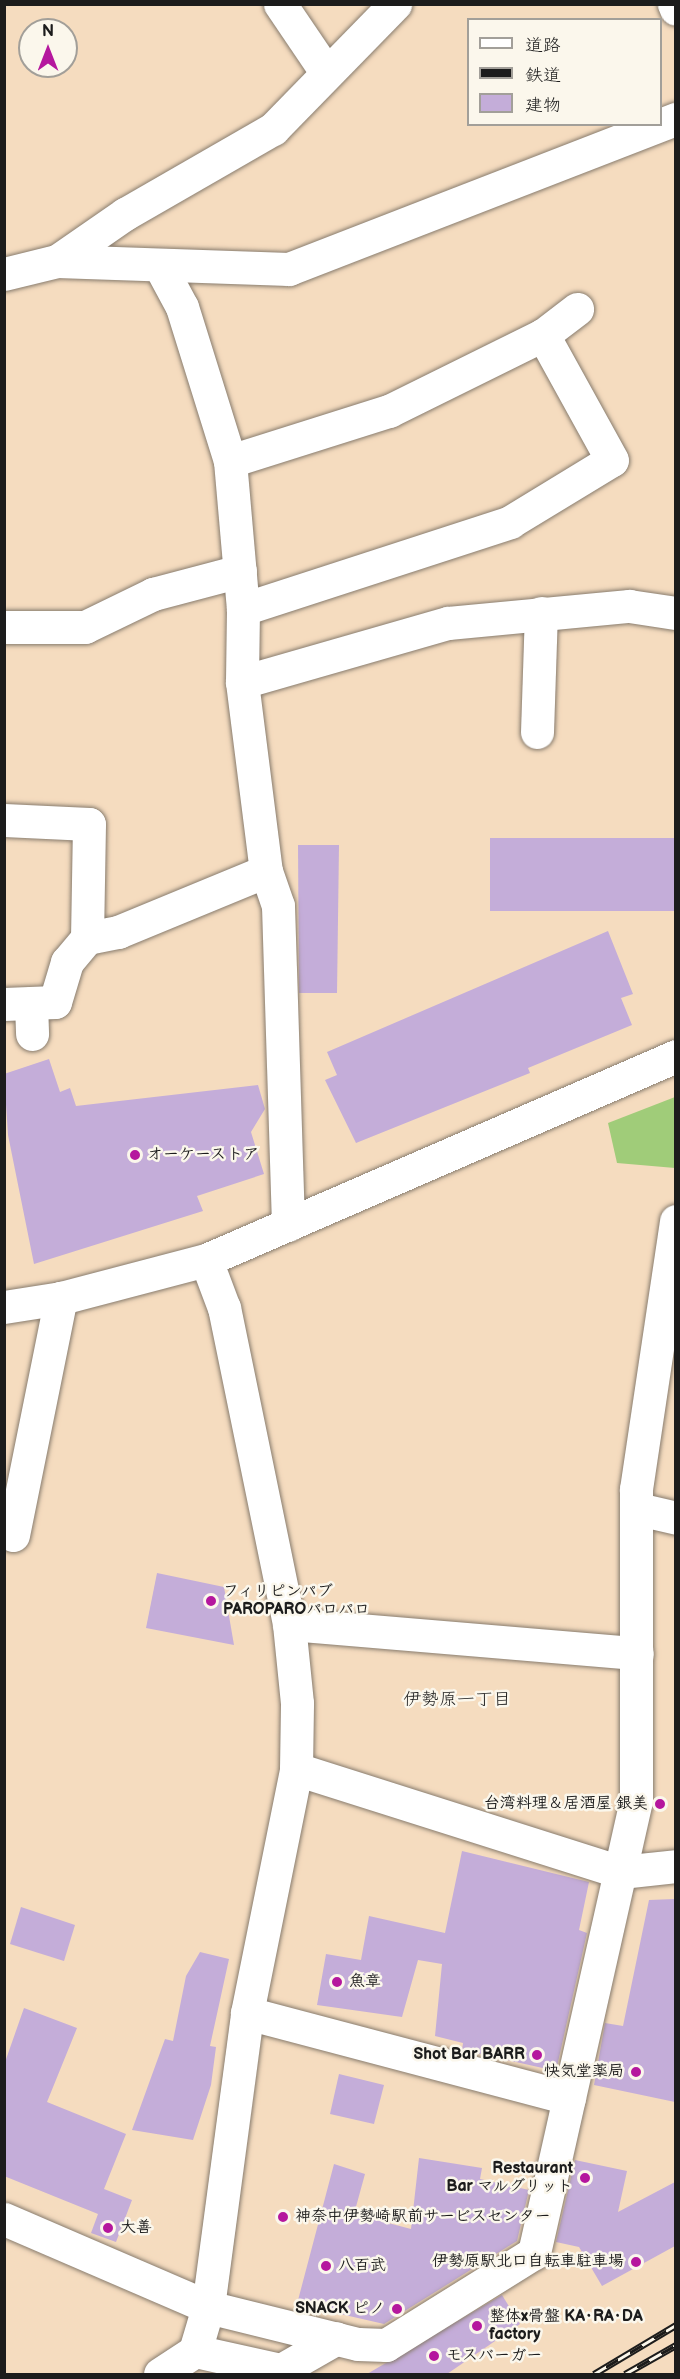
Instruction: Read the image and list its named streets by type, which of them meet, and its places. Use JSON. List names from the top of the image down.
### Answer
{
  "districts": ["伊勢原一丁目"],
  "places": [
    "オーケーストア",
    "フィリピンパブ PAROPAROパロパロ",
    "台湾料理＆居酒屋 銀美",
    "魚章",
    "Shot Bar BARR",
    "快気堂薬局",
    "Restaurant Bar マルグリット",
    "神奈中伊勢崎駅前サービスセンター",
    "大善",
    "伊勢原駅北口自転車駐車場",
    "八百武",
    "SNACK ピノ",
    "整体x骨盤 KA･RA･DA factory",
    "モスバーガー"
  ],
  "legend": ["道路", "鉄道", "建物"],
  "north": "top"
}
